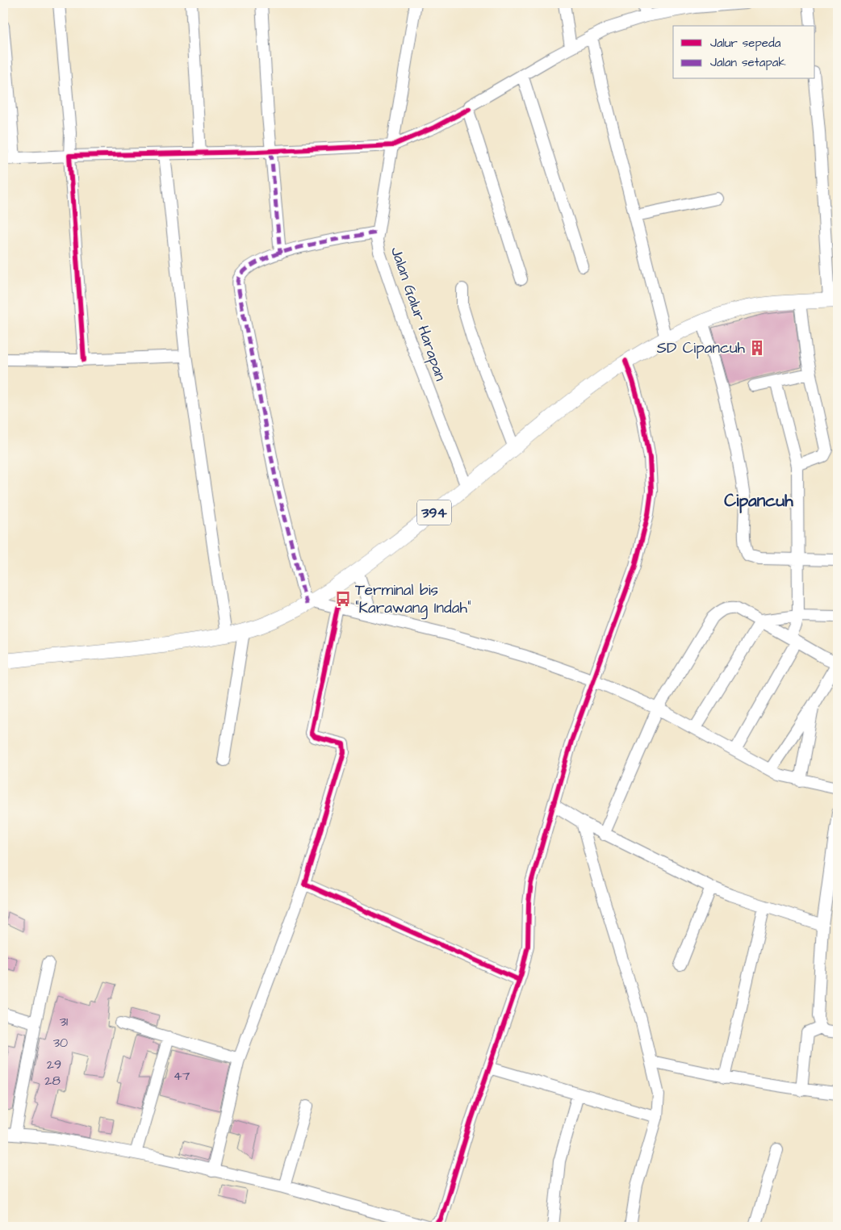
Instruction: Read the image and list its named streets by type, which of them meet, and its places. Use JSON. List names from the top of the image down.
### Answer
{
  "streets": {
    "main road": ["394"],
    "street": ["Jalan Galur Harapan"]
  },
  "crossings": [
    ["Jalan Galur Harapan", "394"]
  ],
  "districts": ["Cipancuh"],
  "places": {
    "building": ["SD Cipancuh"],
    "bus stop": ["Terminal bis \"Karawang Indah\""]
  },
  "house_numbers": [
    "31",
    "30",
    "29",
    "47",
    "28"
  ],
  "legend": ["Jalur sepeda", "Jalan setapak"]
}
